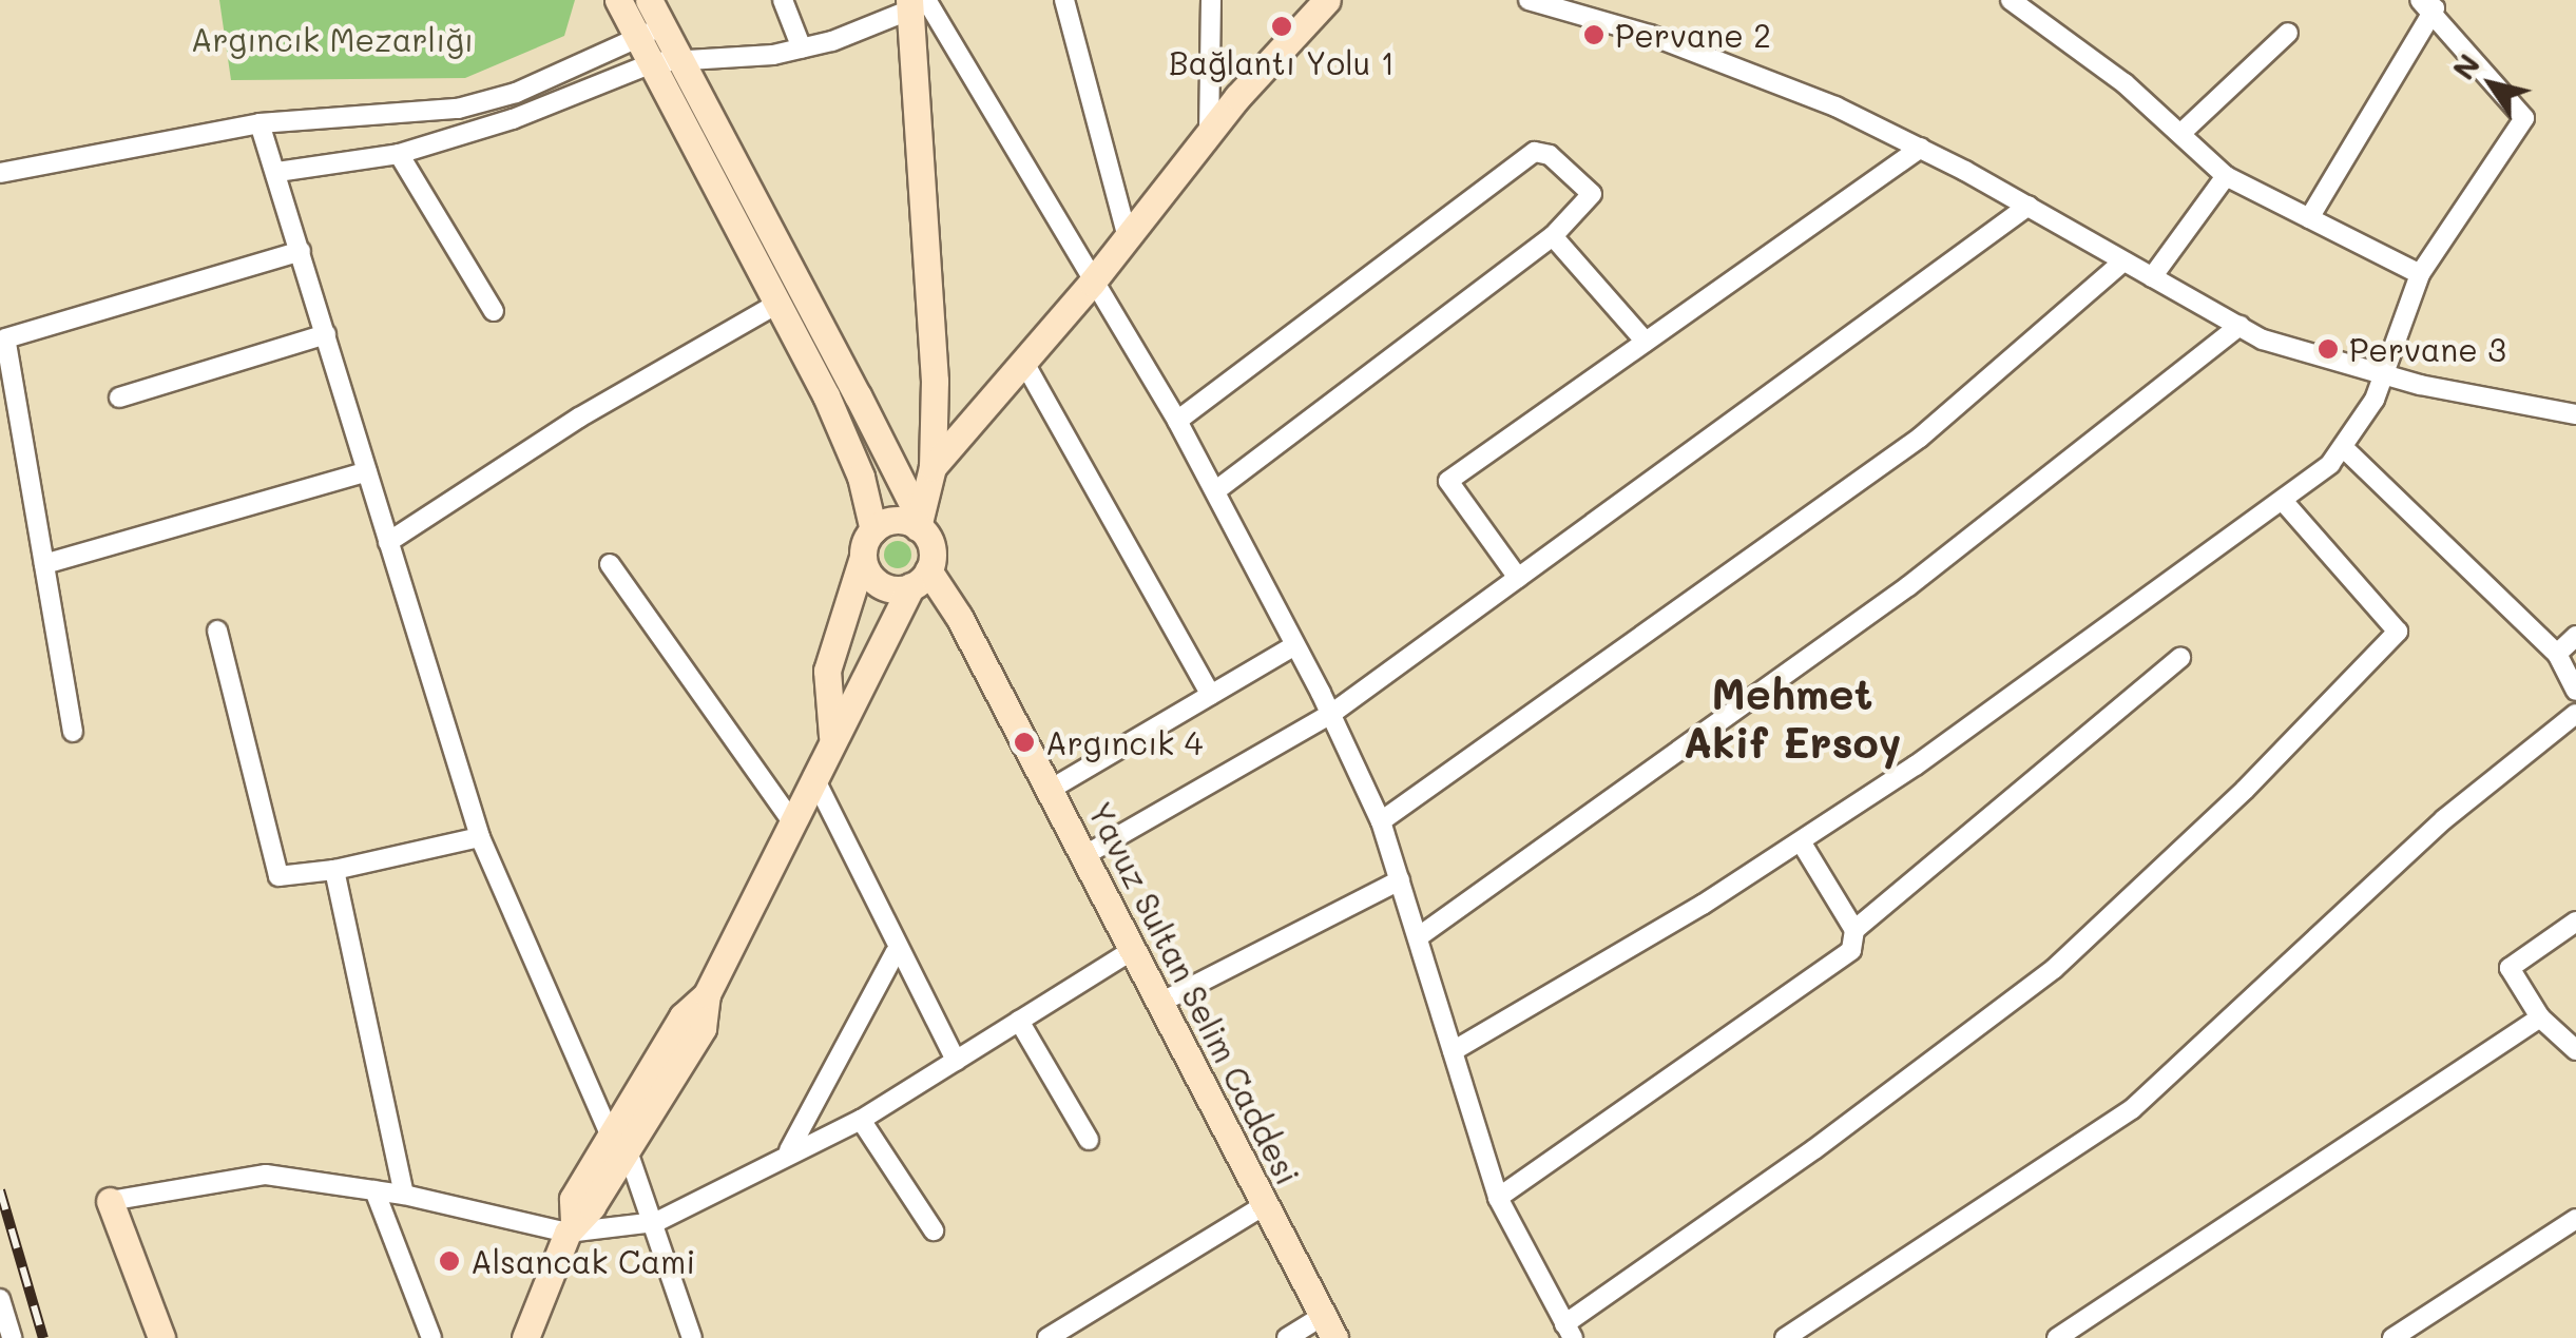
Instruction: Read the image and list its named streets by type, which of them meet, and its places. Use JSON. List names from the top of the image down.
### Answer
{
  "streets": {
    "street": ["Yavuz Sultan Selim Caddesi"]
  },
  "districts": ["Mehmet Akif Ersoy"],
  "parks": ["Argıncık Mezarlığı"],
  "places": [
    "Bağlantı Yolu 1",
    "Pervane 2",
    "Pervane 3",
    "Argıncık 4",
    "Alsancak Cami"
  ],
  "north": "top left"
}
